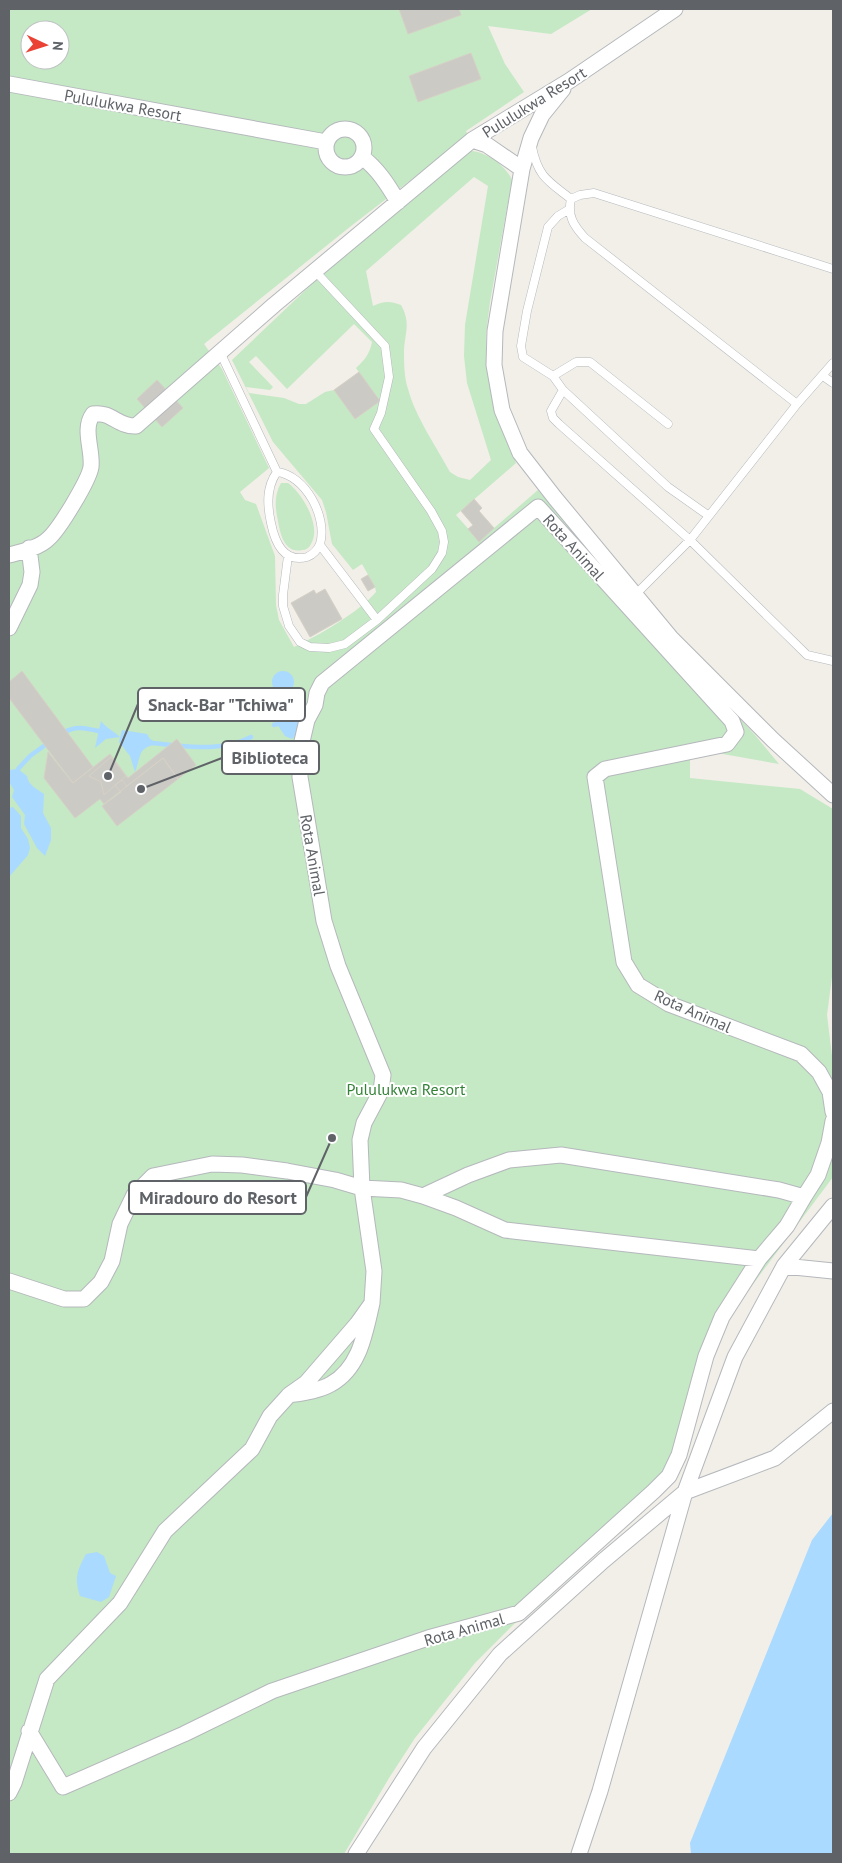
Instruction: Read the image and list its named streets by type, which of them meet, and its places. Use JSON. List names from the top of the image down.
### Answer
{
  "streets": {
    "street": ["Pululukwa Resort", "Rota Animal"]
  },
  "parks": ["Pululukwa Resort"],
  "places": ["Snack-Bar \"Tchiwa\"", "Biblioteca", "Miradouro do Resort"],
  "north": "right"
}
